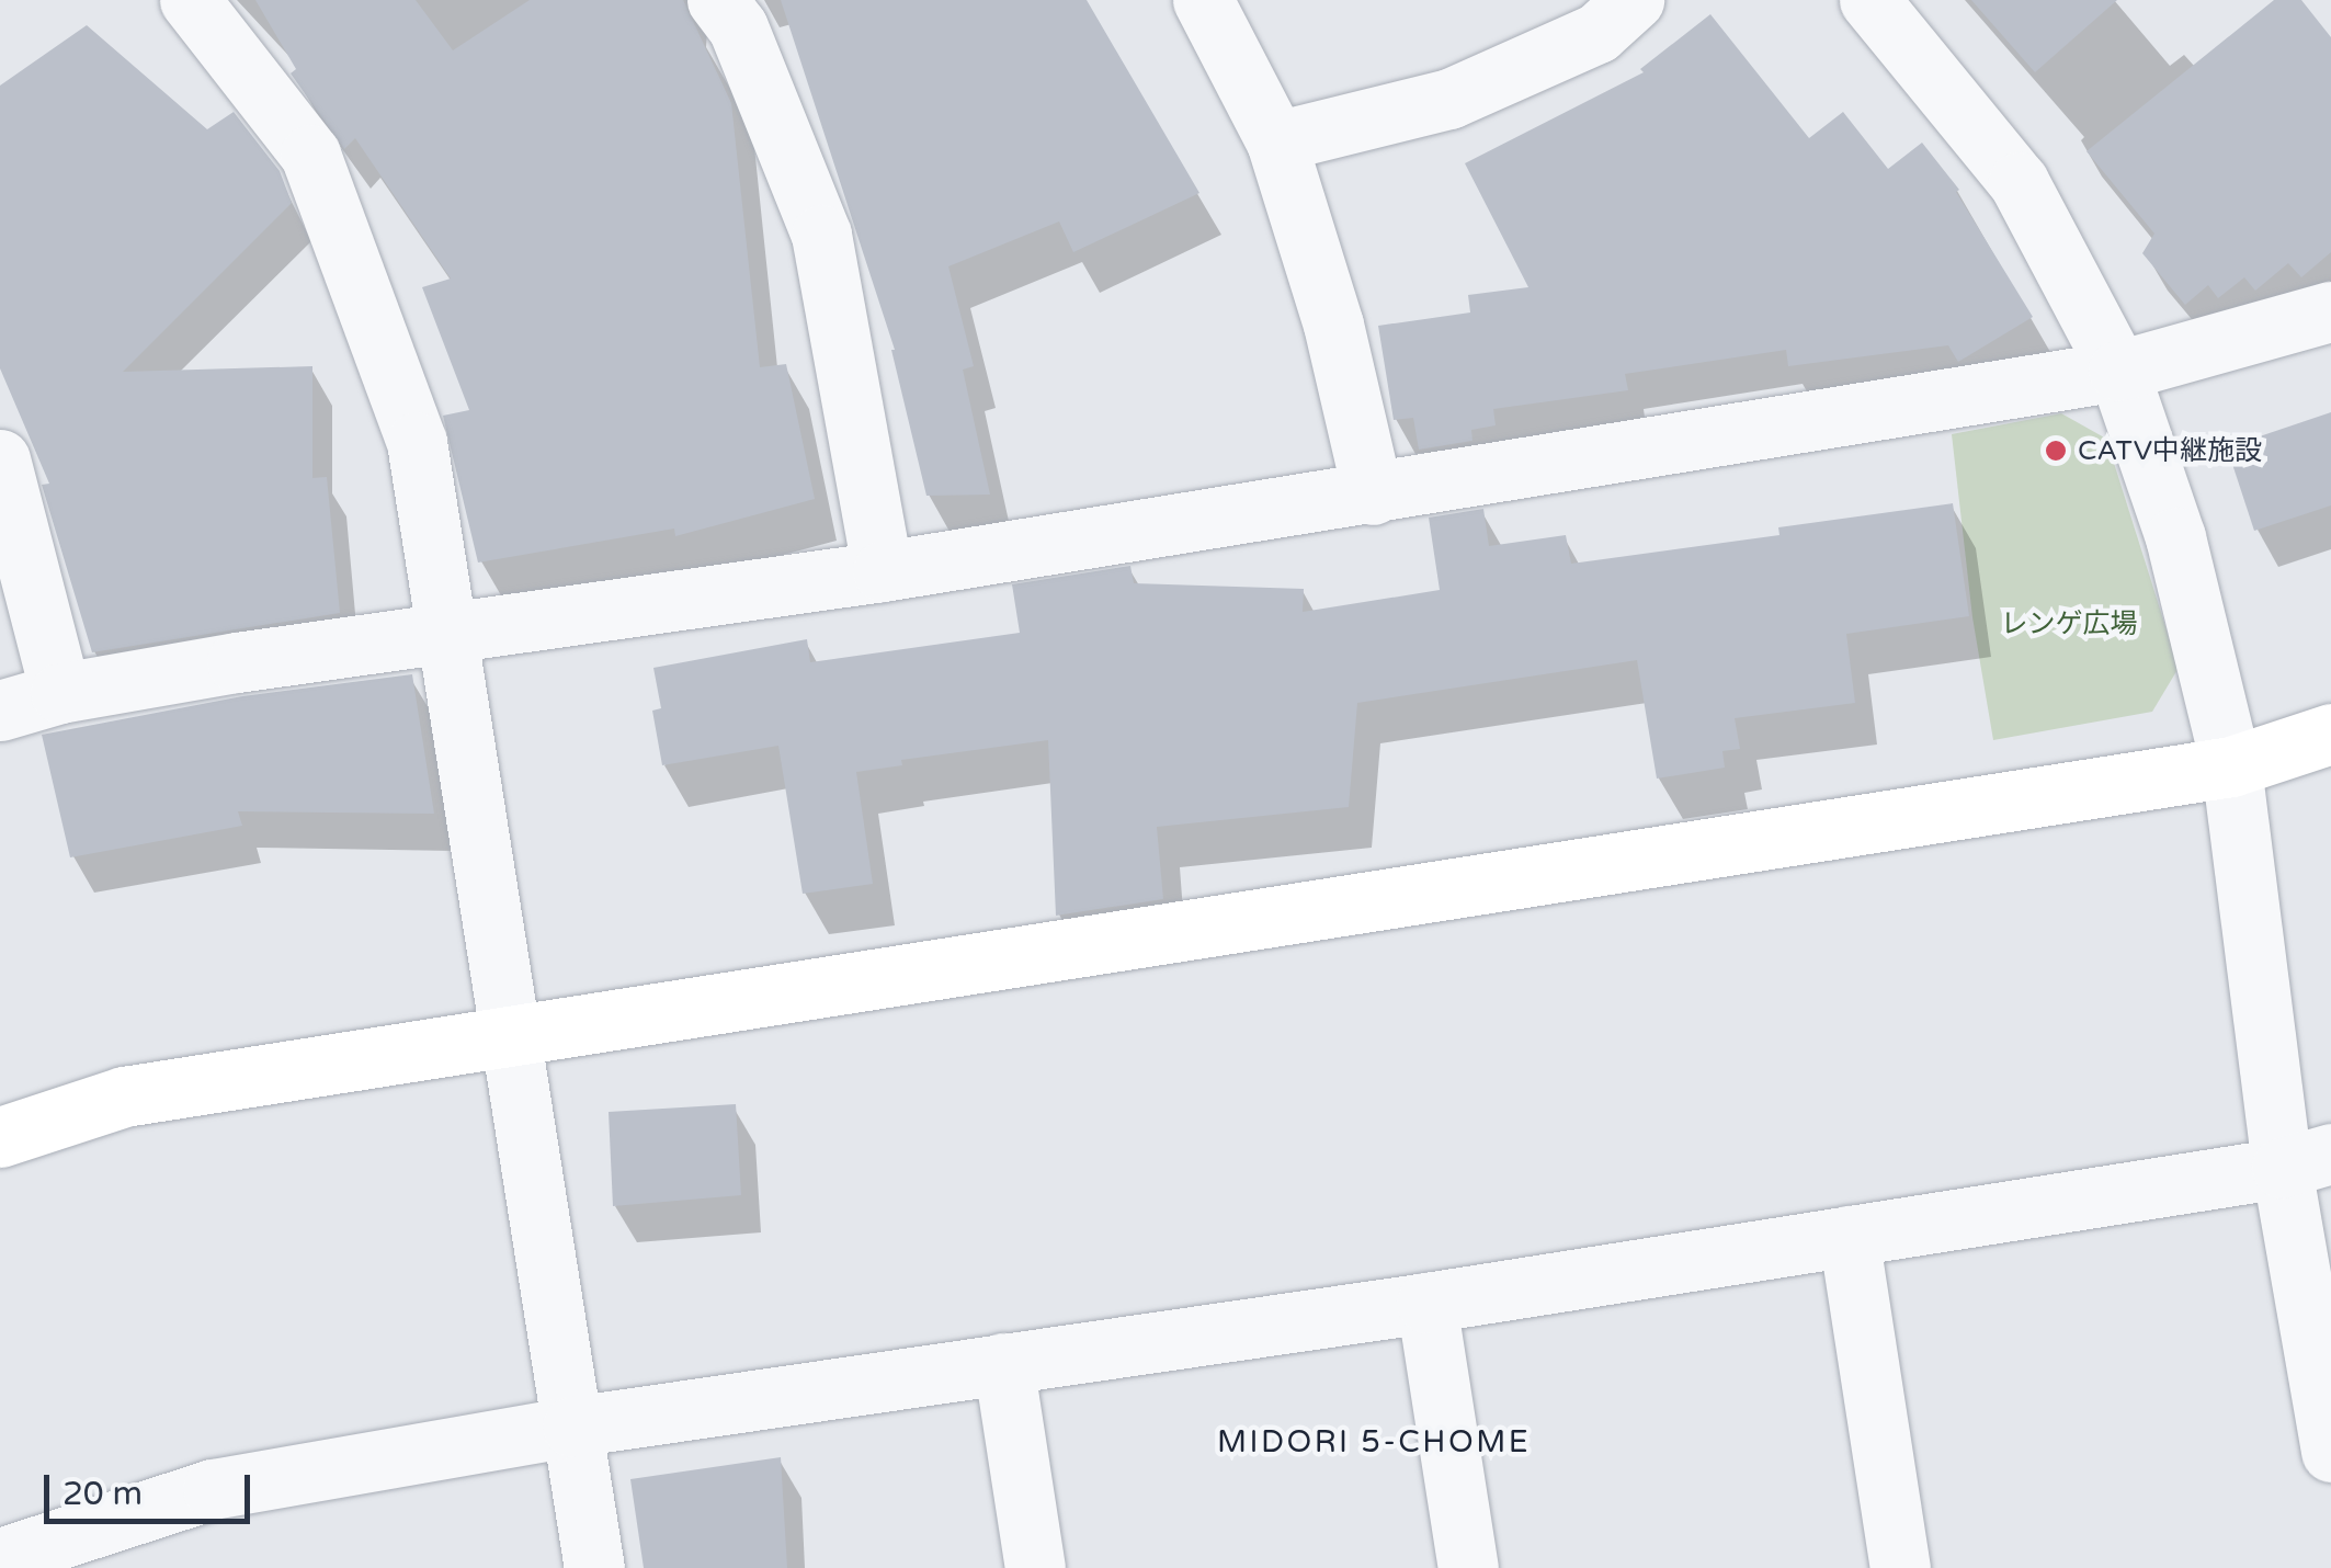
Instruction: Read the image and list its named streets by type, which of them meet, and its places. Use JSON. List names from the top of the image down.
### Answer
{
  "districts": ["MIDORI 5-CHOME"],
  "parks": ["レンゲ広場"],
  "places": ["CATV中継施設"],
  "scale_bar": "20 m"
}
